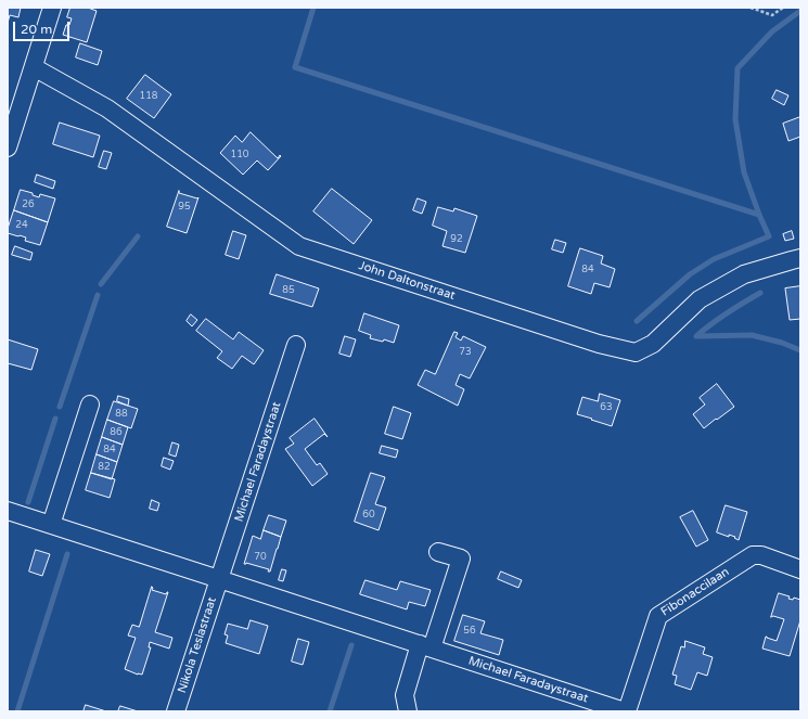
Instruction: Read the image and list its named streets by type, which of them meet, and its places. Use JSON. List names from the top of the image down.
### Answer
{
  "streets": {
    "street": [
      "John Daltonstraat",
      "Michael Faradaystraat",
      "Fibonaccilaan",
      "Nikola Teslastraat"
    ]
  },
  "crossings": [
    ["Michael Faradaystraat", "Fibonaccilaan"],
    ["Michael Faradaystraat", "Nikola Teslastraat"]
  ],
  "house_numbers": [
    "118",
    "110",
    "26",
    "95",
    "24",
    "92",
    "84",
    "85",
    "73",
    "63",
    "88",
    "86",
    "84",
    "82",
    "60",
    "70",
    "56"
  ],
  "scale_bar": "20 m"
}
